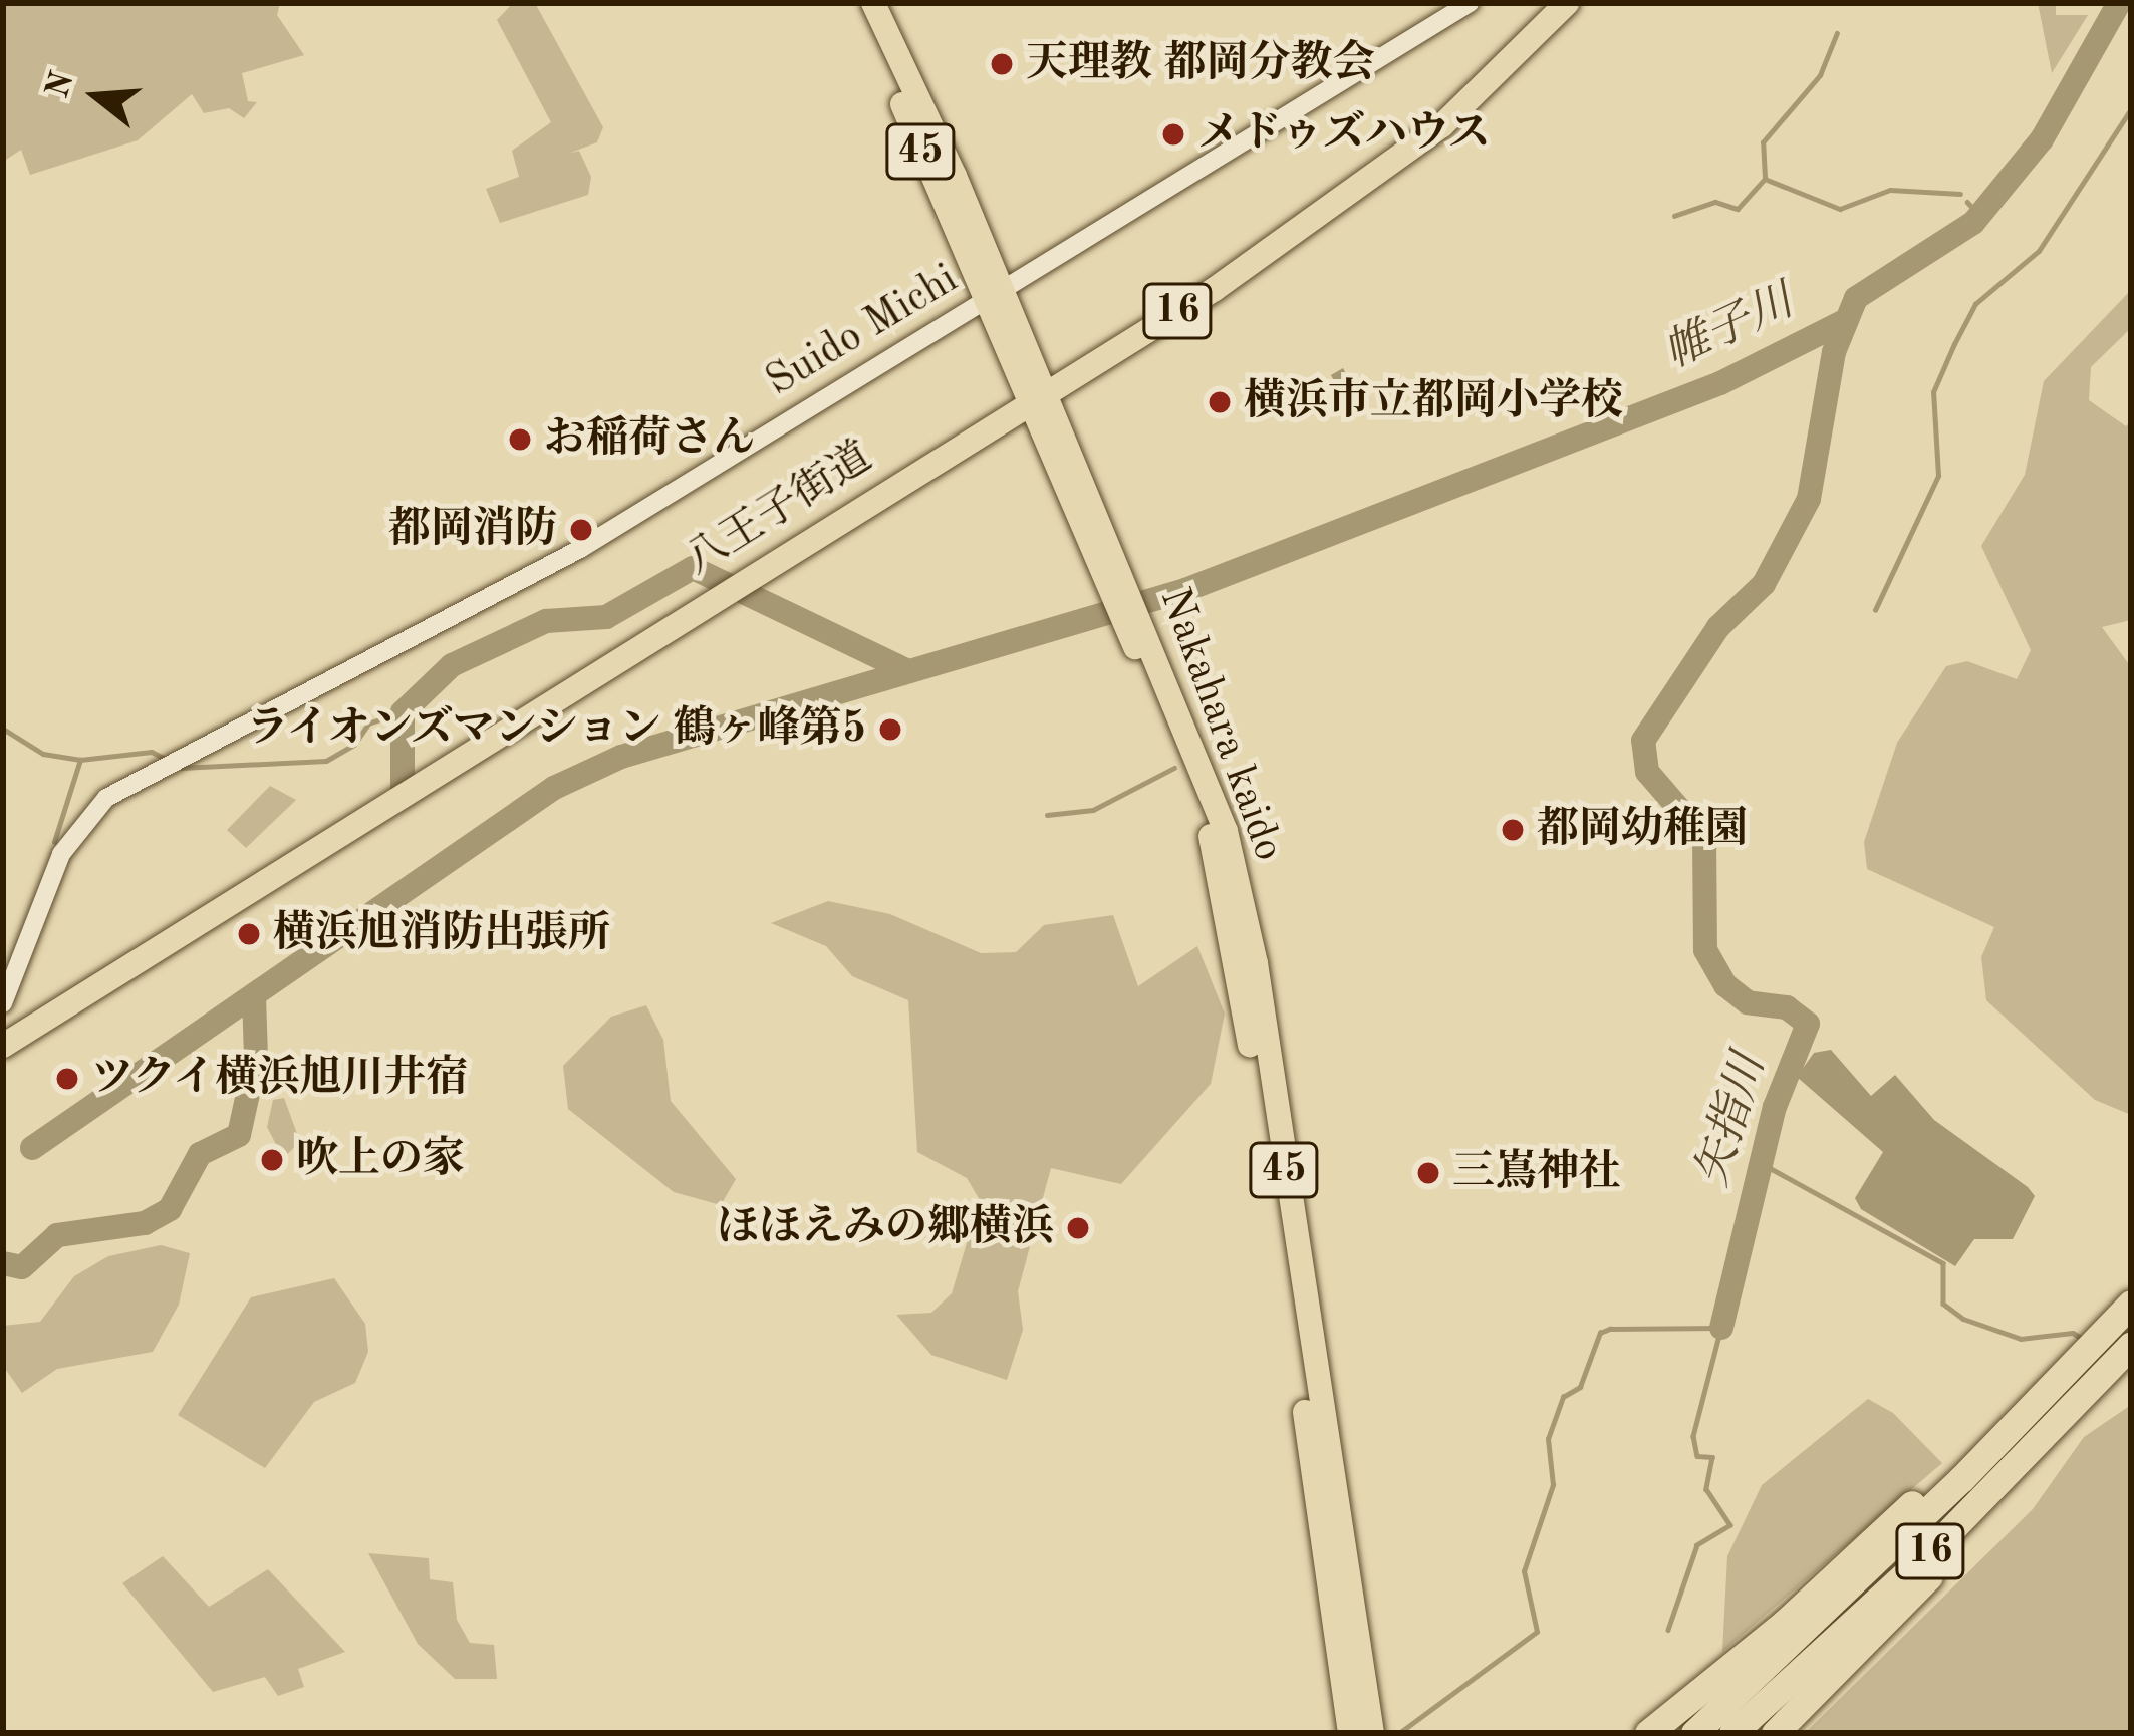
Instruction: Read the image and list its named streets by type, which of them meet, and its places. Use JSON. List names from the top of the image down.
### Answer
{
  "streets": {
    "highway": ["16"],
    "main road": ["45", "八王子街道", "Nakahara kaido"],
    "street": ["Suido Michi"]
  },
  "crossings": [
    ["Suido Michi", "Nakahara kaido"],
    ["八王子街道", "Nakahara kaido"]
  ],
  "water": ["帷子川", "矢指川"],
  "places": [
    "天理教 都岡分教会",
    "メドゥズハウス",
    "横浜市立都岡小学校",
    "お稲荷さん",
    "都岡消防",
    "ライオンズマンション 鶴ヶ峰第5",
    "都岡幼稚園",
    "横浜旭消防出張所",
    "ツクイ横浜旭川井宿",
    "吹上の家",
    "三嶌神社",
    "ほほえみの郷横浜"
  ],
  "north": "left"
}
